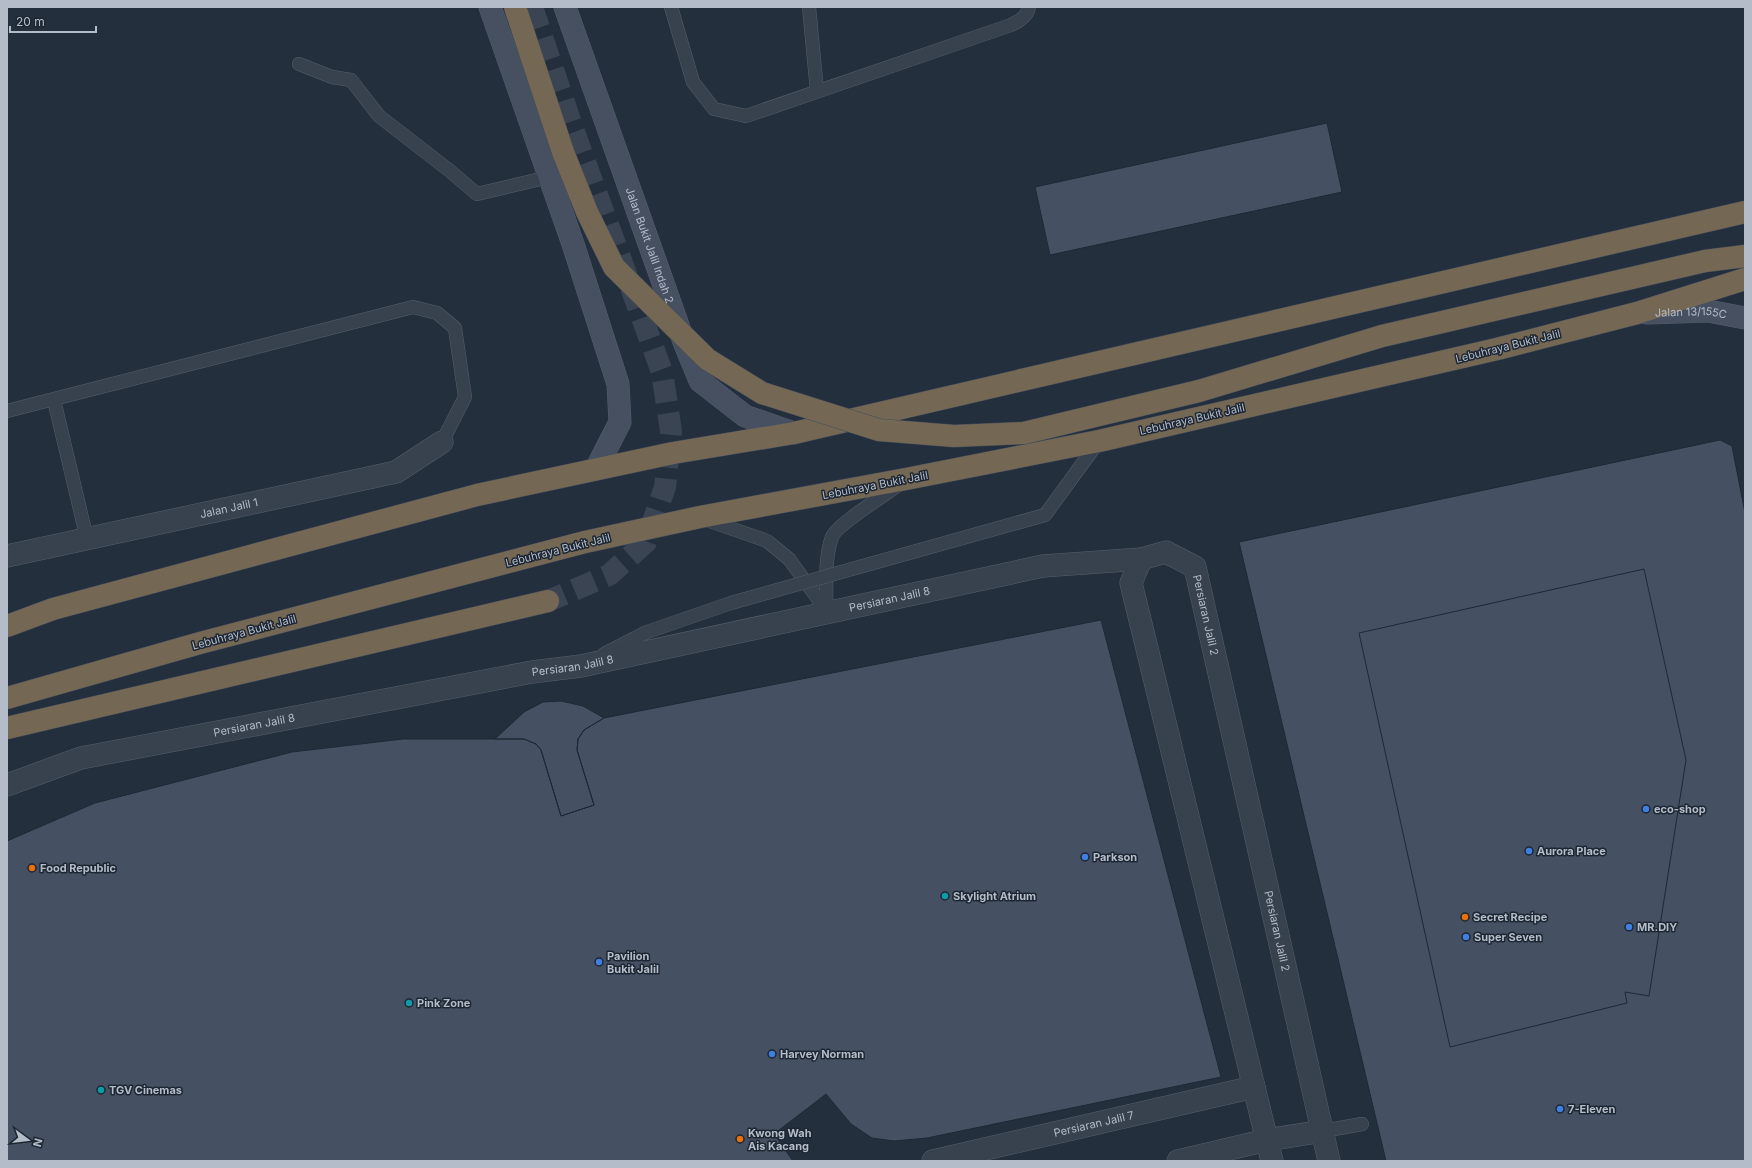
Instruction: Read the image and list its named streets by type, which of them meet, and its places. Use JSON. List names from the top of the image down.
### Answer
{
  "streets": {
    "highway": ["Lebuhraya Bukit Jalil"],
    "street": [
      "Jalan Bukit Jalil Indah 2",
      "Jalan 13/155C",
      "Jalan Jalil 1",
      "Persiaran Jalil 8",
      "Persiaran Jalil 2",
      "Persiaran Jalil 7"
    ]
  },
  "crossings": [
    ["Jalan 13/155C", "Lebuhraya Bukit Jalil"],
    ["Persiaran Jalil 8", "Persiaran Jalil 2"]
  ],
  "places": [
    "eco-shop",
    "Aurora Place",
    "Parkson",
    "Food Republic",
    "Skylight Atrium",
    "Secret Recipe",
    "MR.DIY",
    "Super Seven",
    "Pavilion Bukit Jalil",
    "Pink Zone",
    "Harvey Norman",
    "TGV Cinemas",
    "7-Eleven",
    "Kwong Wah Ais Kacang"
  ],
  "scale_bar": "20 m",
  "north": "right"
}
